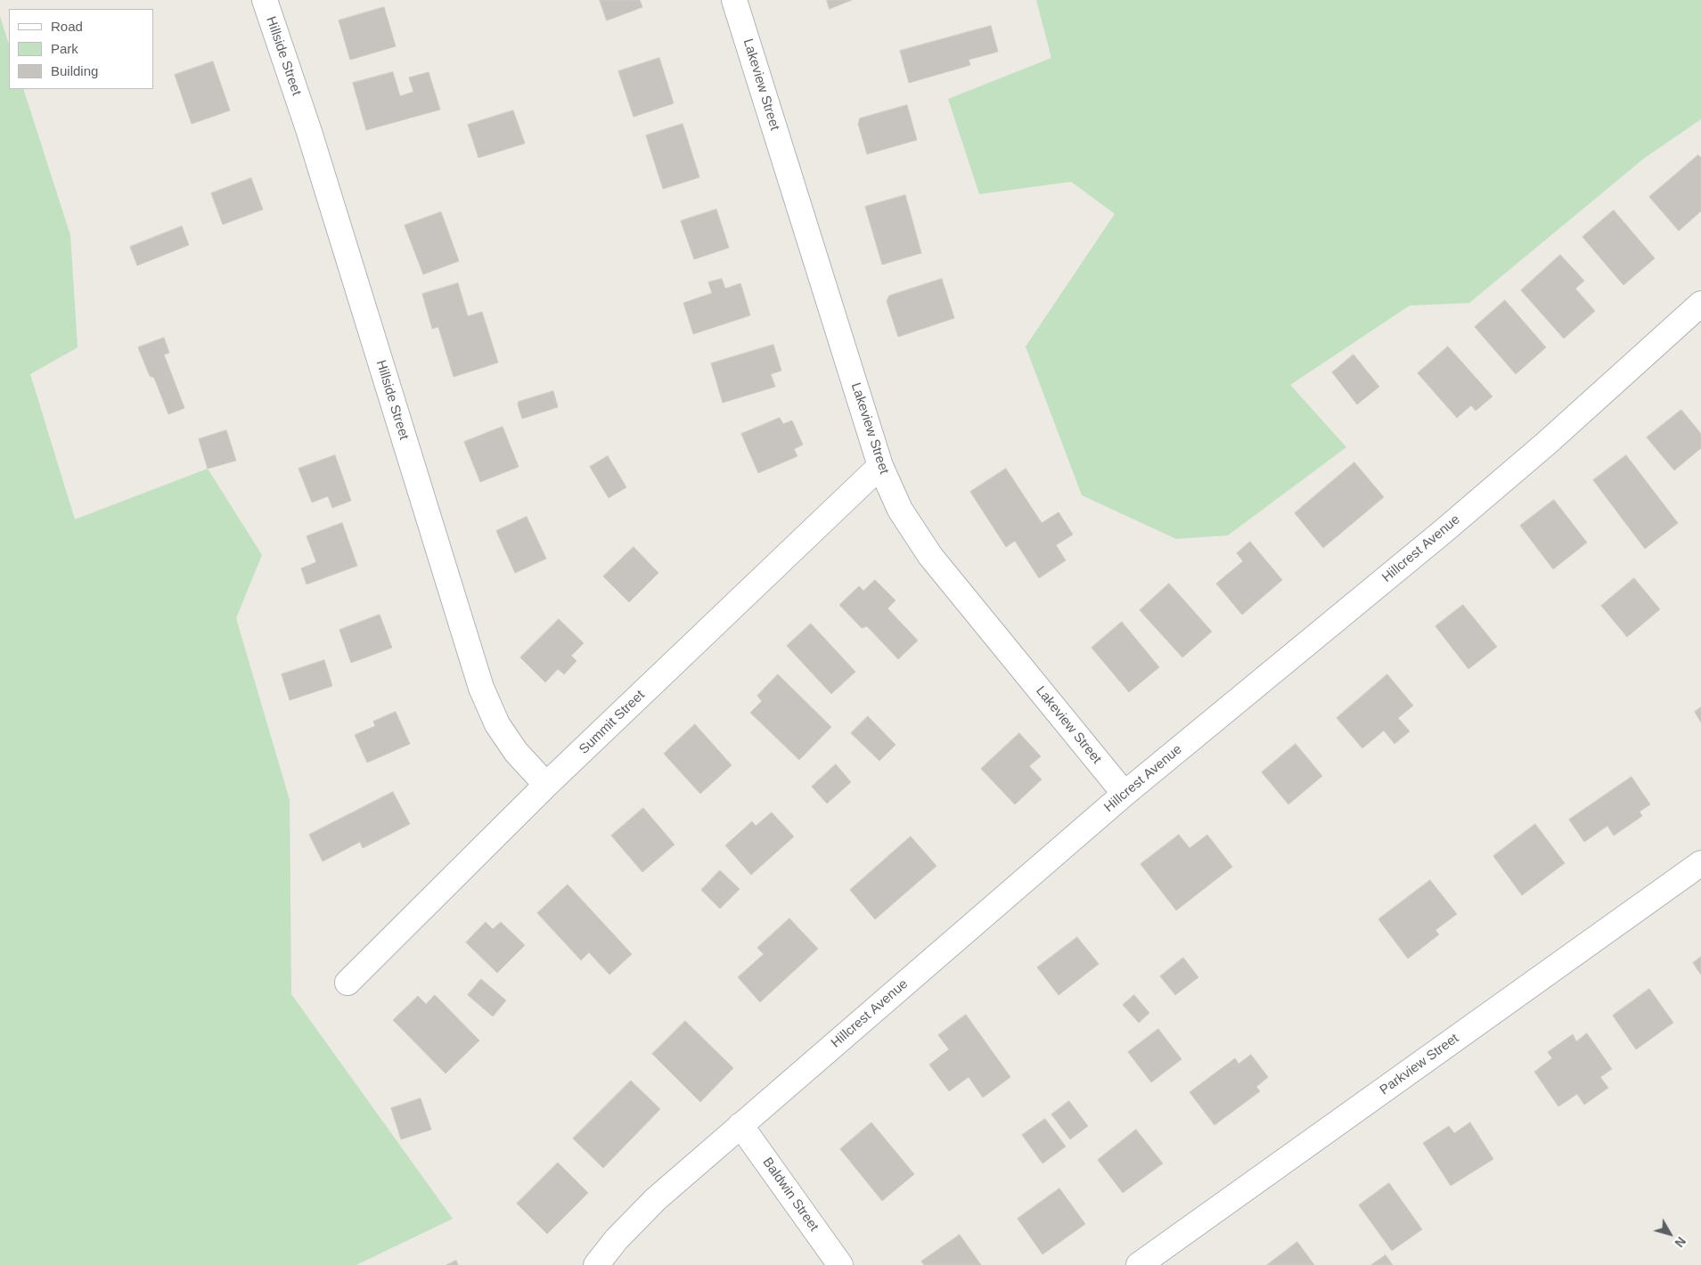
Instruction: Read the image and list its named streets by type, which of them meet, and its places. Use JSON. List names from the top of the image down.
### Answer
{
  "streets": {
    "street": [
      "Hillside Street",
      "Lakeview Street",
      "Hillcrest Avenue",
      "Summit Street",
      "Parkview Street",
      "Baldwin Street"
    ]
  },
  "crossings": [
    ["Hillside Street", "Summit Street"],
    ["Lakeview Street", "Hillcrest Avenue"],
    ["Lakeview Street", "Summit Street"],
    ["Hillcrest Avenue", "Baldwin Street"]
  ],
  "legend": ["Road", "Park", "Building"],
  "north": "bottom right"
}
